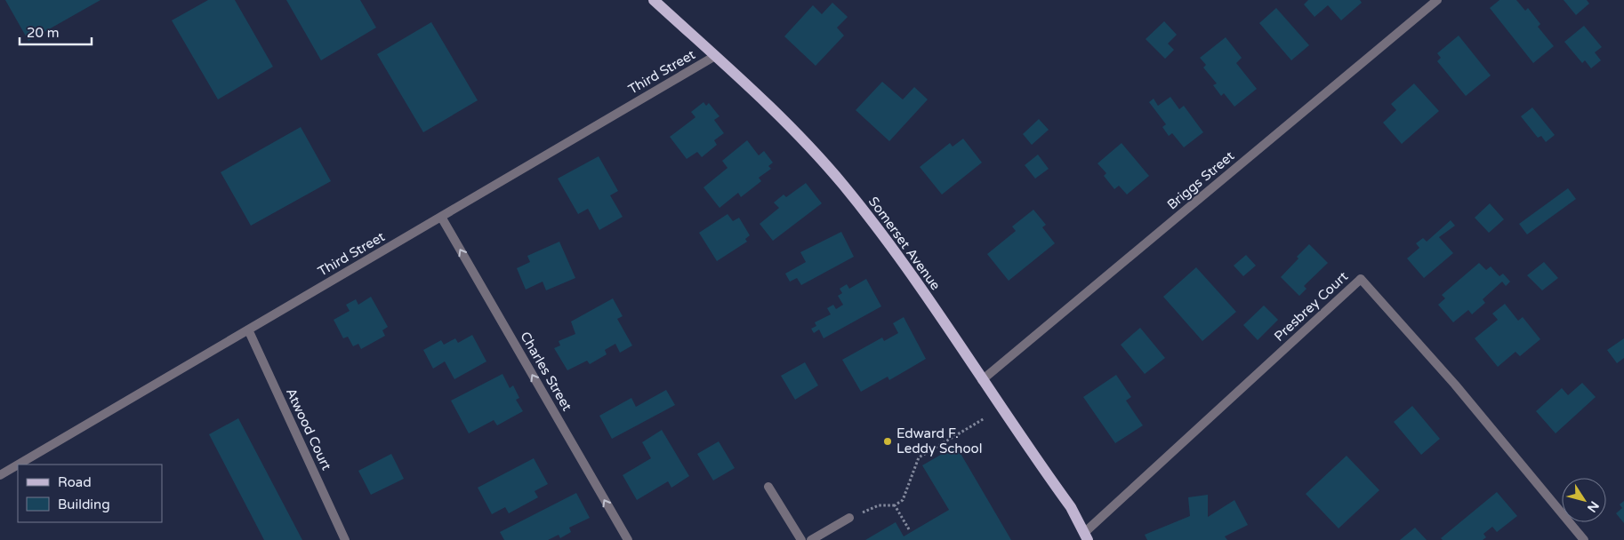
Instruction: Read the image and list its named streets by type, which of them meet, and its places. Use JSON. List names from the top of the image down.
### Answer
{
  "streets": {
    "main road": ["Somerset Avenue"],
    "street": [
      "Third Street",
      "Briggs Street",
      "Presbrey Court",
      "Charles Street",
      "Atwood Court"
    ]
  },
  "crossings": [
    ["Third Street", "Somerset Avenue"],
    ["Third Street", "Charles Street"],
    ["Third Street", "Atwood Court"],
    ["Briggs Street", "Somerset Avenue"],
    ["Somerset Avenue", "Presbrey Court"]
  ],
  "one_way": ["Charles Street"],
  "places": ["Edward F. Leddy School"],
  "legend": ["Road", "Building"],
  "scale_bar": "20 m",
  "north": "bottom right"
}
